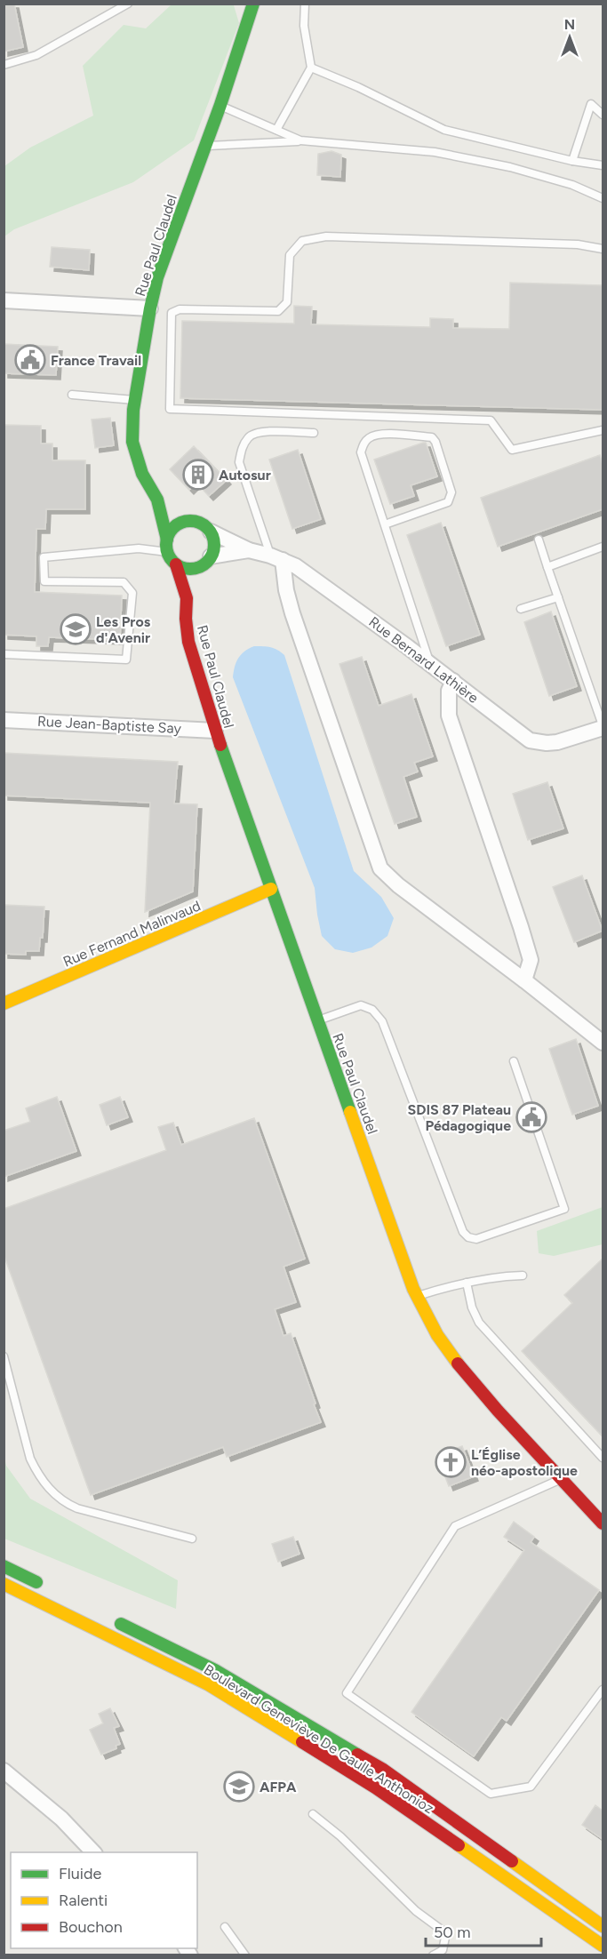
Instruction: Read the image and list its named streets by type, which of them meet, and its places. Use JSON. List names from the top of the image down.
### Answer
{
  "streets": {
    "street": [
      "Rue Paul Claudel",
      "Rue Bernard Lathière",
      "Rue Jean-Baptiste Say",
      "Rue Fernand Malinvaud",
      "Boulevard Geneviève De Gaulle Anthonioz"
    ]
  },
  "crossings": [
    ["Rue Paul Claudel", "Rue Bernard Lathière"],
    ["Rue Paul Claudel", "Rue Jean-Baptiste Say"],
    ["Rue Paul Claudel", "Rue Fernand Malinvaud"]
  ],
  "places": {
    "public building": ["France Travail", "SDIS 87 Plateau Pédagogique"],
    "building": ["Autosur"],
    "school or university": ["Les Pros d'Avenir", "AFPA"],
    "church": ["L’Église néo-apostolique"]
  },
  "legend": ["Fluide", "Ralenti", "Bouchon"],
  "scale_bar": "50 m",
  "north": "top"
}
